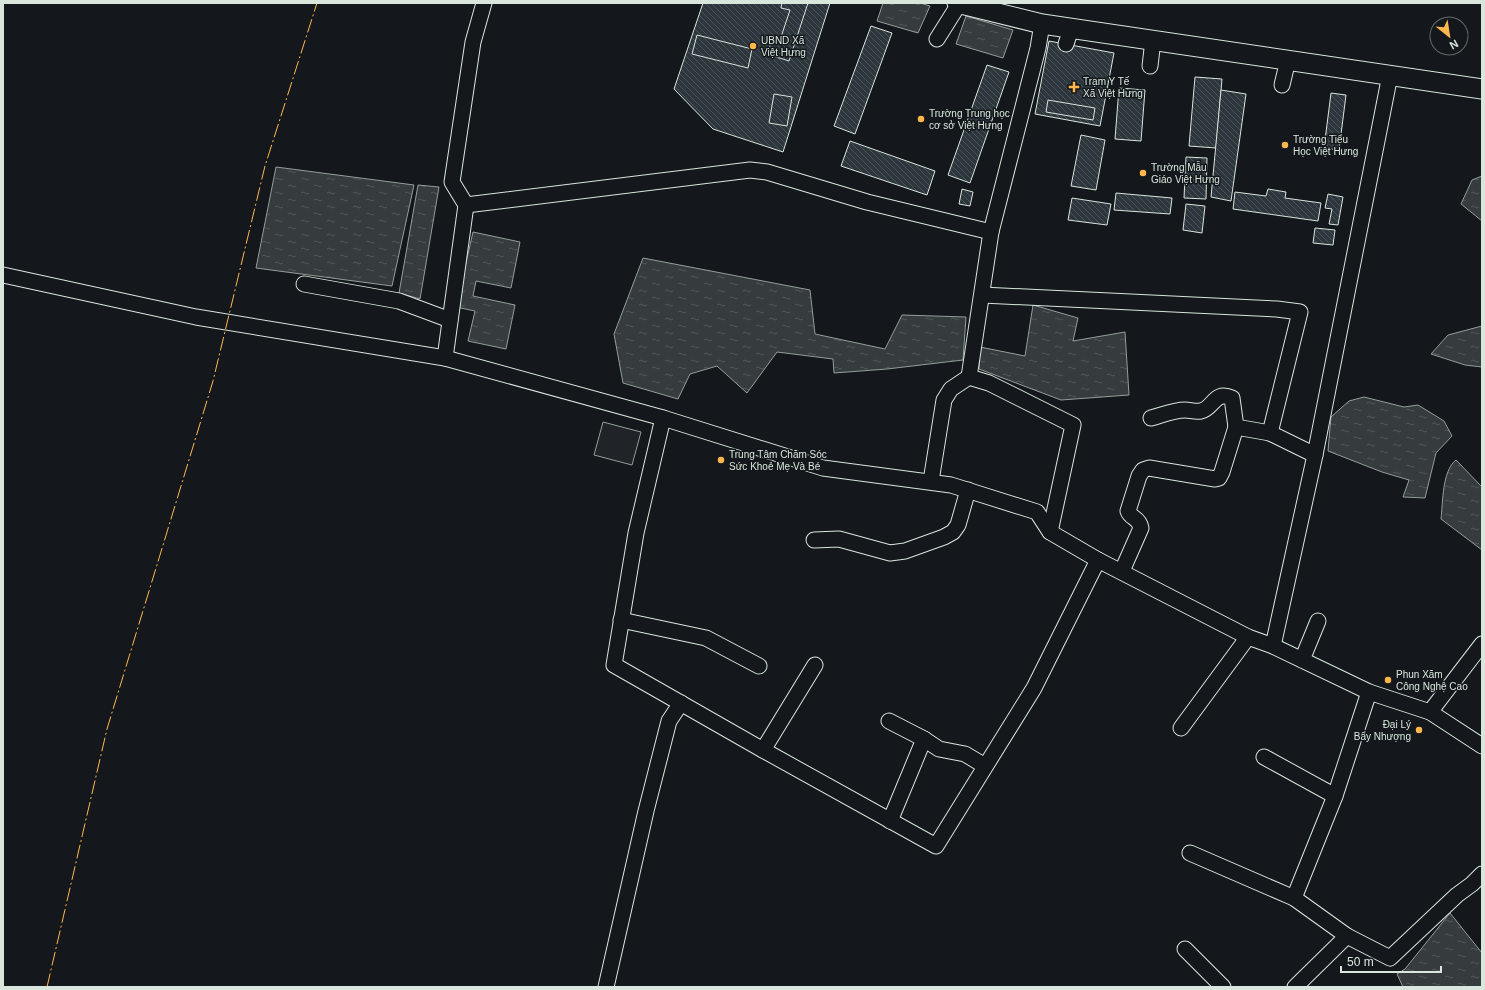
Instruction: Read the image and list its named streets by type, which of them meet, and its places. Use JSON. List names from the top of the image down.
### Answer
{
  "places": {
    "other": [
      "UBND Xã Việt Hưng",
      "Trường Trung học cơ sở Việt Hưng",
      "Trường Tiểu Học Việt Hưng",
      "Trường Mẫu Giáo Việt Hưng",
      "Trung Tâm Chăm Sóc Sức Khoẻ Mẹ Và Bé",
      "Phun Xăm Công Nghệ Cao",
      "Đại Lý Bẩy Nhượng"
    ],
    "health": ["Trạm Y Tế Xã Việt Hưng"]
  },
  "scale_bar": "50 m",
  "north": "bottom right"
}
